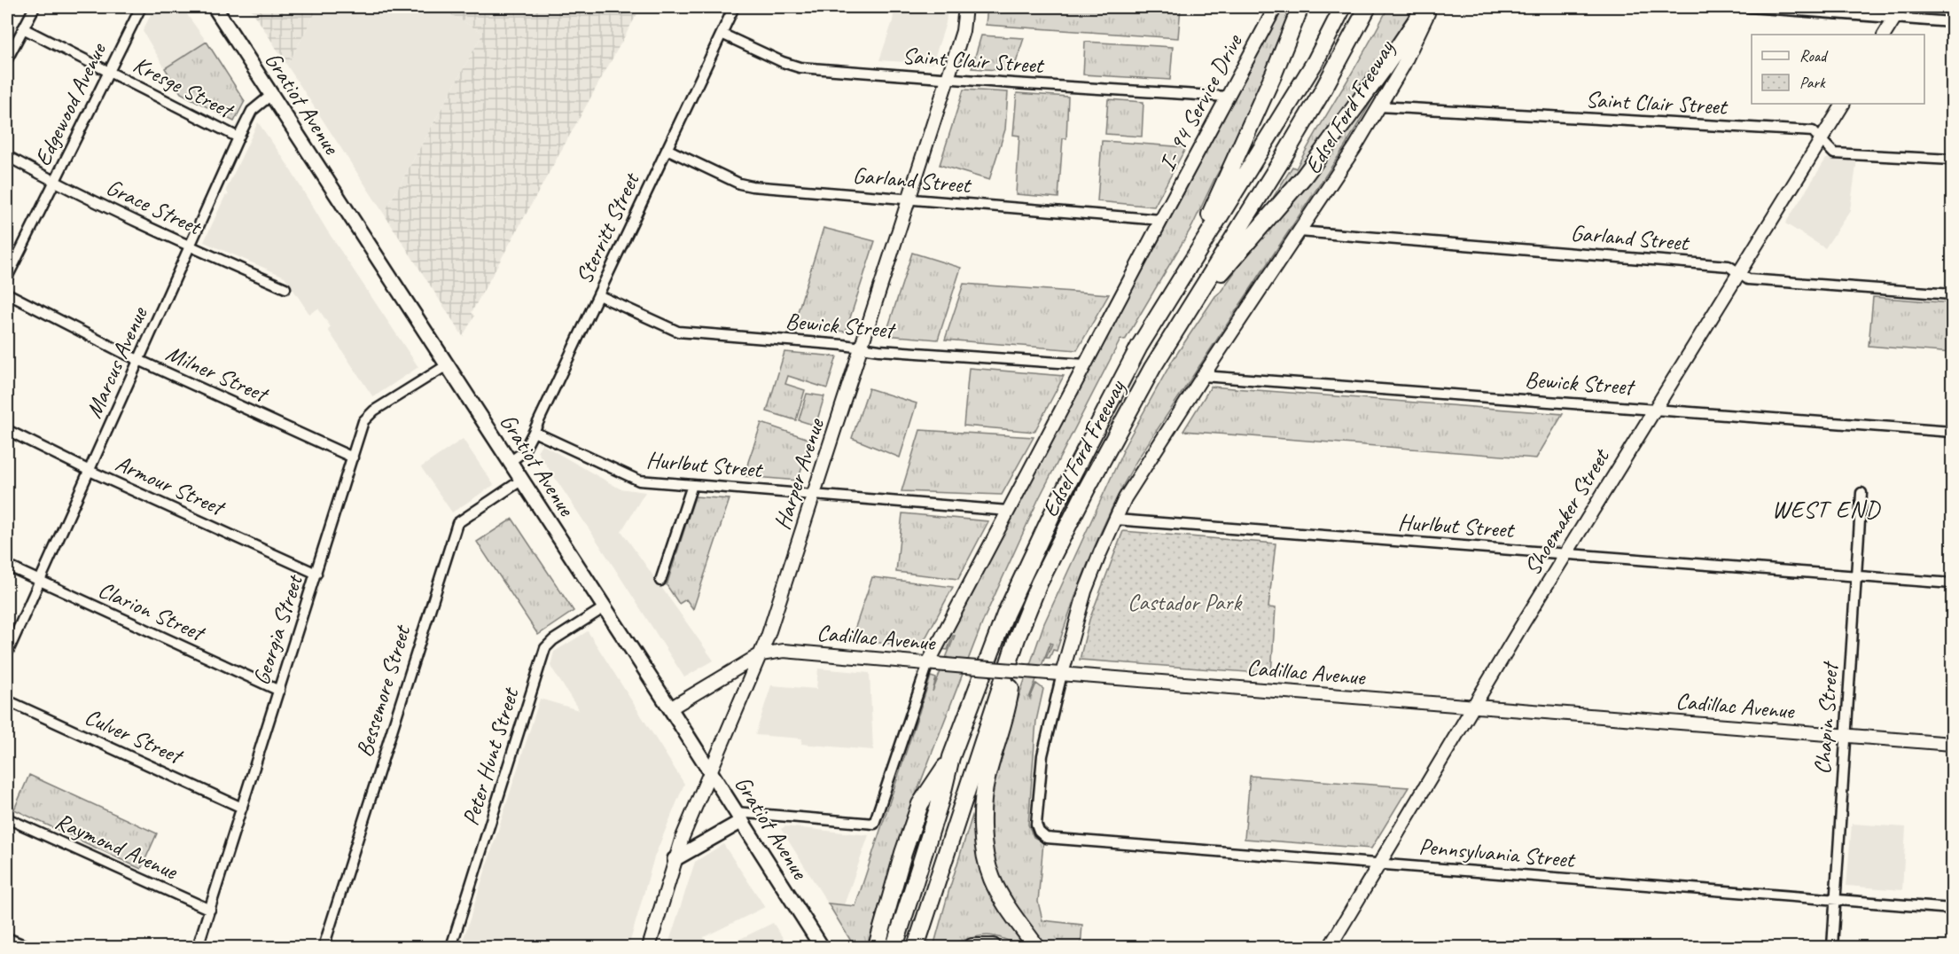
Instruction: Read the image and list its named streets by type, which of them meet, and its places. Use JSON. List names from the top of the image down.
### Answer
{
  "streets": {
    "highway": ["Edsel Ford Freeway"],
    "main road": ["Gratiot Avenue"],
    "street": [
      "Saint Clair Street",
      "Kresge Street",
      "I- 94 Service Drive",
      "Edgewood Avenue",
      "Garland Street",
      "Grace Street",
      "Sterritt Street",
      "Bewick Street",
      "Marcus Avenue",
      "Milner Street",
      "Hurlbut Street",
      "Harper Avenue",
      "Armour Street",
      "Shoemaker Street",
      "Clarion Street",
      "Georgia Street",
      "Cadillac Avenue",
      "Bessemore Street",
      "Chapin Street",
      "Culver Street",
      "Peter Hunt Street",
      "Raymond Avenue",
      "Pennsylvania Street"
    ]
  },
  "crossings": [
    ["Saint Clair Street", "I- 94 Service Drive"],
    ["Saint Clair Street", "Edsel Ford Freeway"],
    ["Saint Clair Street", "Sterritt Street"],
    ["Saint Clair Street", "Harper Avenue"],
    ["Saint Clair Street", "Shoemaker Street"],
    ["Kresge Street", "Edgewood Avenue"],
    ["Kresge Street", "Marcus Avenue"],
    ["Gratiot Avenue", "Edsel Ford Freeway"],
    ["Gratiot Avenue", "Sterritt Street"],
    ["Gratiot Avenue", "Marcus Avenue"],
    ["Gratiot Avenue", "Harper Avenue"],
    ["Gratiot Avenue", "Georgia Street"],
    ["Gratiot Avenue", "Cadillac Avenue"],
    ["Gratiot Avenue", "Bessemore Street"],
    ["Gratiot Avenue", "Peter Hunt Street"],
    ["I- 94 Service Drive", "Edsel Ford Freeway"],
    ["I- 94 Service Drive", "Garland Street"],
    ["Edgewood Avenue", "Grace Street"],
    ["Edsel Ford Freeway", "Garland Street"],
    ["Edsel Ford Freeway", "Bewick Street"],
    ["Edsel Ford Freeway", "Hurlbut Street"],
    ["Edsel Ford Freeway", "Cadillac Avenue"],
    ["Edsel Ford Freeway", "Pennsylvania Street"],
    ["Garland Street", "Sterritt Street"],
    ["Garland Street", "Harper Avenue"],
    ["Garland Street", "Shoemaker Street"],
    ["Grace Street", "Marcus Avenue"],
    ["Sterritt Street", "Bewick Street"],
    ["Sterritt Street", "Hurlbut Street"],
    ["Bewick Street", "Harper Avenue"],
    ["Bewick Street", "Shoemaker Street"],
    ["Marcus Avenue", "Milner Street"],
    ["Marcus Avenue", "Armour Street"],
    ["Marcus Avenue", "Clarion Street"],
    ["Milner Street", "Georgia Street"],
    ["Hurlbut Street", "Harper Avenue"],
    ["Hurlbut Street", "Shoemaker Street"],
    ["Hurlbut Street", "Chapin Street"],
    ["Harper Avenue", "Cadillac Avenue"],
    ["Armour Street", "Georgia Street"],
    ["Shoemaker Street", "Cadillac Avenue"],
    ["Shoemaker Street", "Pennsylvania Street"],
    ["Clarion Street", "Georgia Street"],
    ["Georgia Street", "Culver Street"],
    ["Georgia Street", "Raymond Avenue"],
    ["Cadillac Avenue", "Chapin Street"],
    ["Chapin Street", "Pennsylvania Street"]
  ],
  "districts": ["WEST END"],
  "parks": ["Castador Park"],
  "legend": ["Road", "Park"]
}
